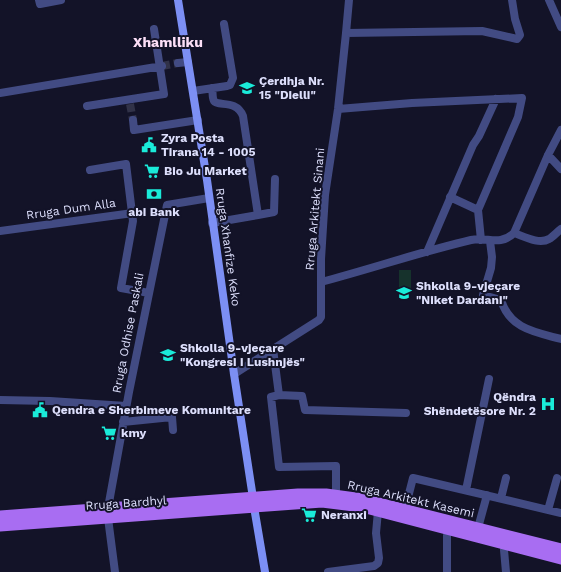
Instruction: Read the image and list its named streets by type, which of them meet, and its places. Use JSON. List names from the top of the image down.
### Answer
{
  "streets": {
    "main road": ["Rruga Xhanfize Keko", "Rruga Arkitekt Kasemi", "Rruga Bardhyl"],
    "street": ["Rruga Dum Alla", "Rruga Arkitekt Sinani", "Rruga Odhise Paskali"]
  },
  "crossings": [
    ["Rruga Arkitekt Sinani", "Rruga Xhanfize Keko"],
    ["Rruga Xhanfize Keko", "Rruga Odhise Paskali"],
    ["Rruga Xhanfize Keko", "Rruga Arkitekt Kasemi"],
    ["Rruga Xhanfize Keko", "Rruga Bardhyl"],
    ["Rruga Odhise Paskali", "Rruga Bardhyl"],
    ["Rruga Arkitekt Kasemi", "Rruga Bardhyl"]
  ],
  "districts": ["Xhamlliku"],
  "places": {
    "school or university": ["Çerdhja Nr. 15 \"Dielli\"", "Shkolla 9-vjeçare \"Niket Dardani\"", "Shkolla 9-vjeçare \"Kongresi i Lushnjës\""],
    "public building": ["Zyra Posta Tirana 14 - 1005", "Qendra e Sherbimeve Komunitare"],
    "supermarket": ["Bio Ju Market", "kmy", "Neranxi"],
    "bank": ["abi Bank"],
    "hospital": ["Qëndra Shëndetësore Nr. 2"]
  }
}
